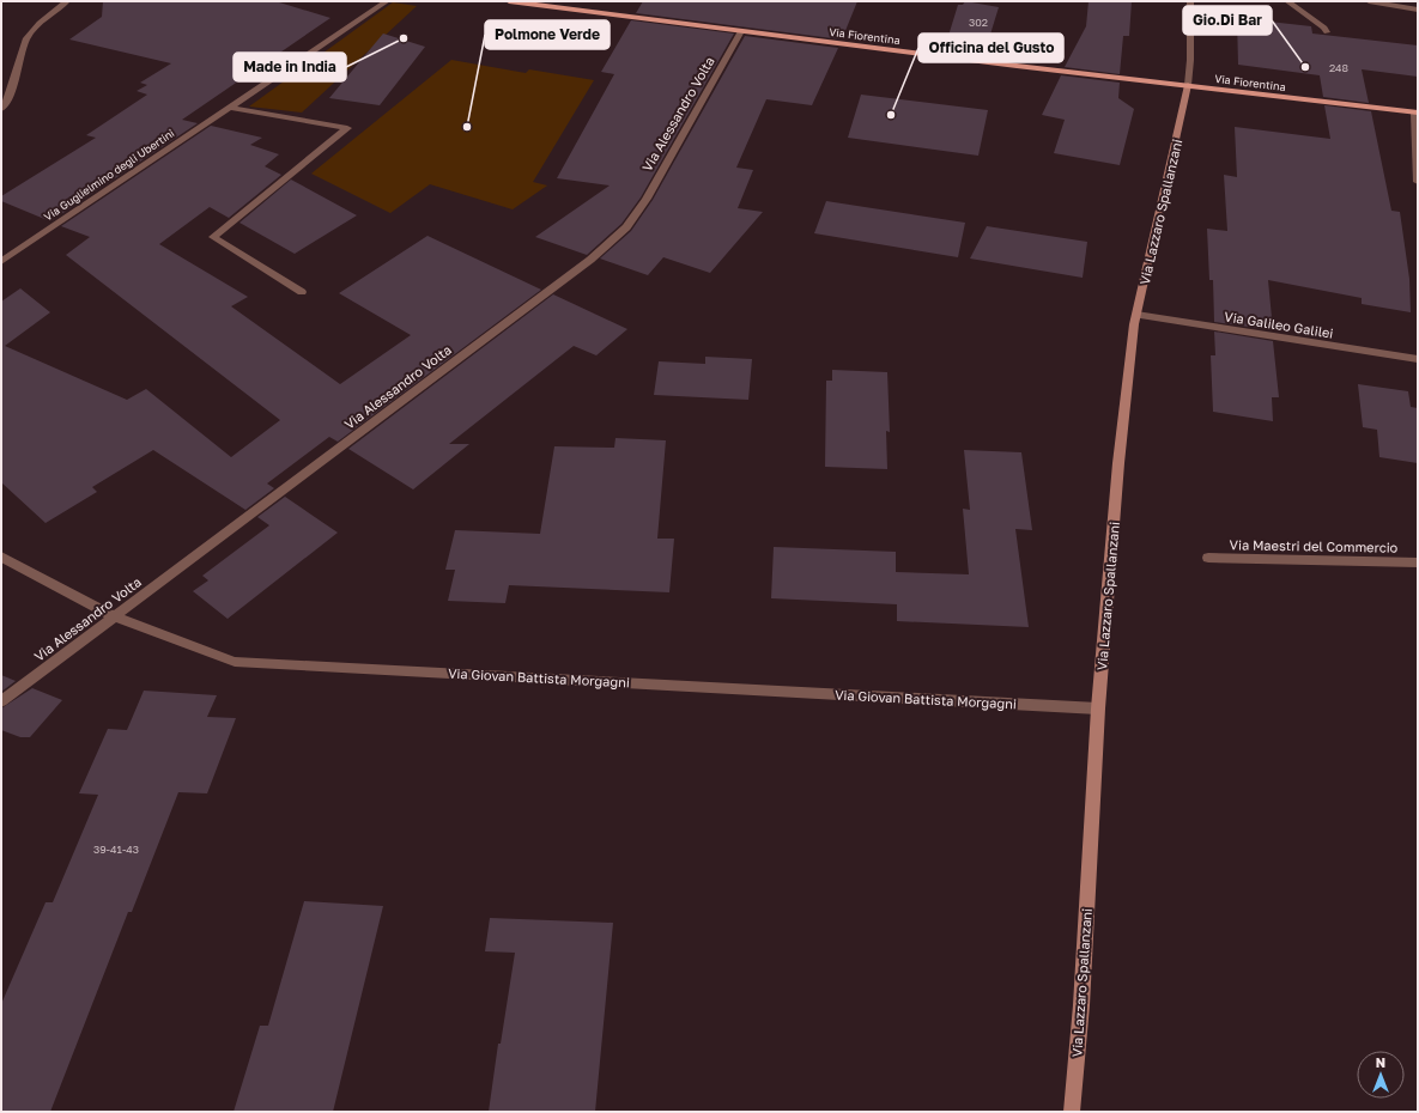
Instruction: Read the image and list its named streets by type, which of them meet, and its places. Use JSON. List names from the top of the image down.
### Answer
{
  "streets": {
    "main road": ["Via Fiorentina"],
    "street": [
      "Via Alessandro Volta",
      "Via Guglielmino degli Ubertini",
      "Via Lazzaro Spallanzani",
      "Via Galileo Galilei",
      "Via Maestri del Commercio",
      "Via Giovan Battista Morgagni"
    ]
  },
  "crossings": [
    ["Via Fiorentina", "Via Alessandro Volta"],
    ["Via Fiorentina", "Via Lazzaro Spallanzani"],
    ["Via Alessandro Volta", "Via Giovan Battista Morgagni"],
    ["Via Lazzaro Spallanzani", "Via Galileo Galilei"],
    ["Via Lazzaro Spallanzani", "Via Giovan Battista Morgagni"]
  ],
  "places": [
    "Made in India",
    "Gio.Di Bar",
    "Officina del Gusto",
    "Polmone Verde"
  ],
  "house_numbers": ["302", "248", "39-41-43"],
  "north": "top"
}
